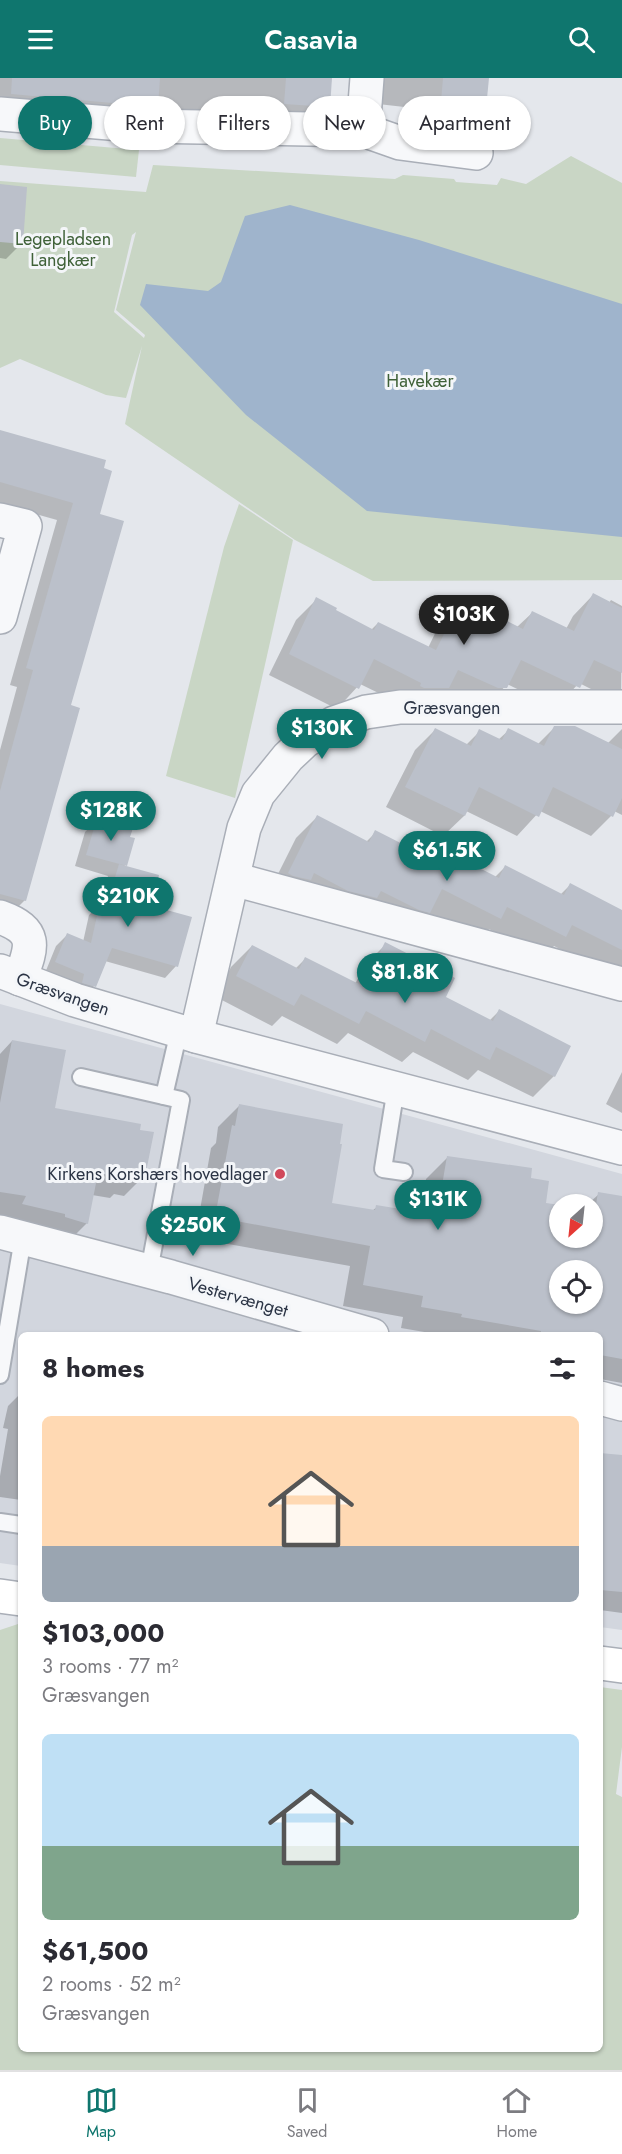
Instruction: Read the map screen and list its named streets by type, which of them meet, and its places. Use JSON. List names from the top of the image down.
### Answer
{
  "streets": {
    "street": ["Græsvangen", "Vestervænget"]
  },
  "parks": ["Legepladsen Langkær", "Havekær"],
  "places": ["Kirkens Korshærs hovedlager"],
  "north": "bottom left",
  "page": {
    "header": "Casavia",
    "chip": [
      "Buy",
      "Rent",
      "Filters",
      "New",
      "Apartment"
    ],
    "price": [
      "$103K",
      "$130K",
      "$128K",
      "$61.5K",
      "$210K",
      "$81.8K",
      "$131K",
      "$250K"
    ],
    "heading": "8 homes",
    "list": [
      {
        "name": "$103,000",
        "note": "3 rooms · 77 m² · Græsvangen"
      },
      {
        "name": "$61,500",
        "note": "2 rooms · 52 m² · Græsvangen"
      }
    ],
    "tabs": ["Map", "Saved", "Home"]
  }
}
